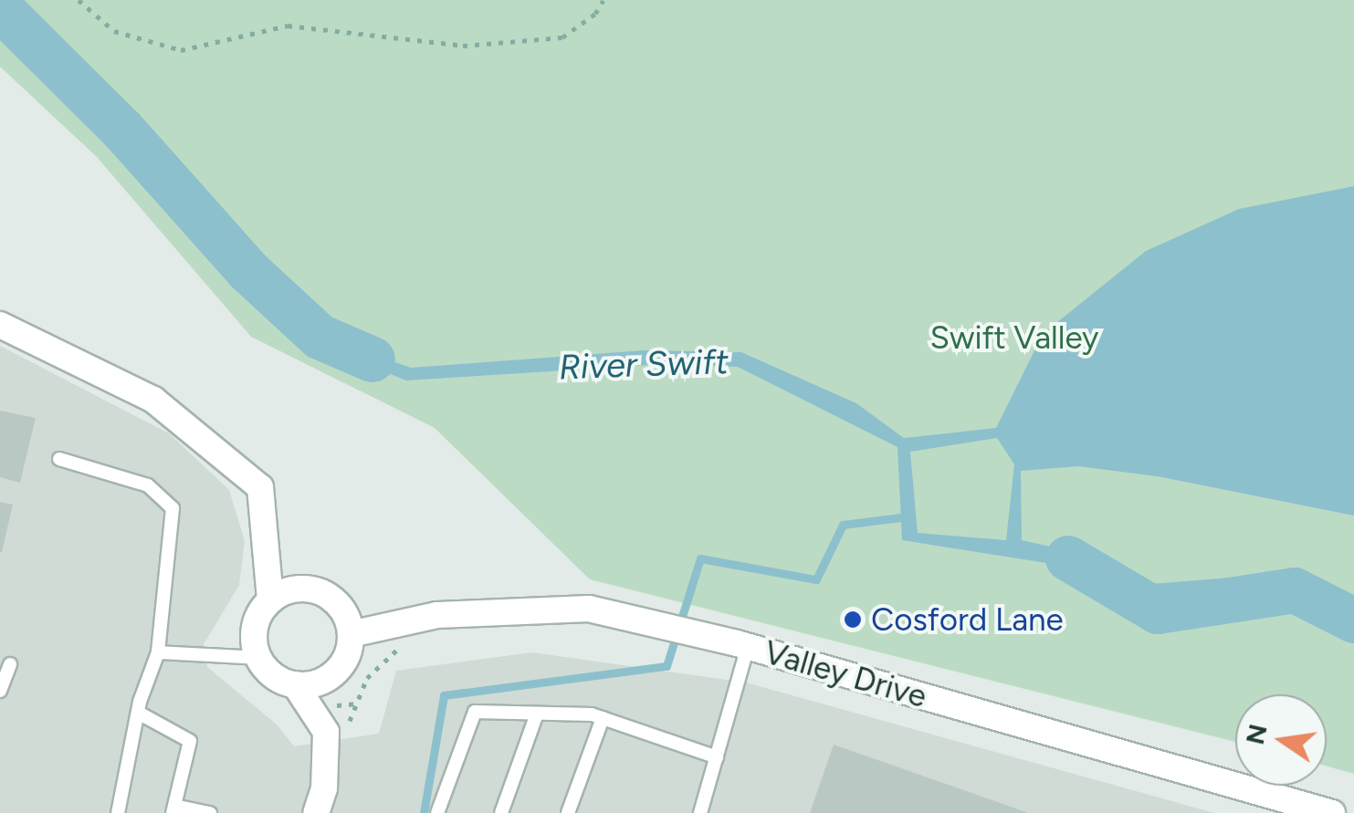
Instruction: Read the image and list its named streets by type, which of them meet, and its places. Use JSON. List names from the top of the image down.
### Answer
{
  "streets": {
    "street": ["Valley Drive"]
  },
  "water": ["River Swift"],
  "parks": ["Swift Valley"],
  "places": ["Cosford Lane"],
  "north": "left"
}
